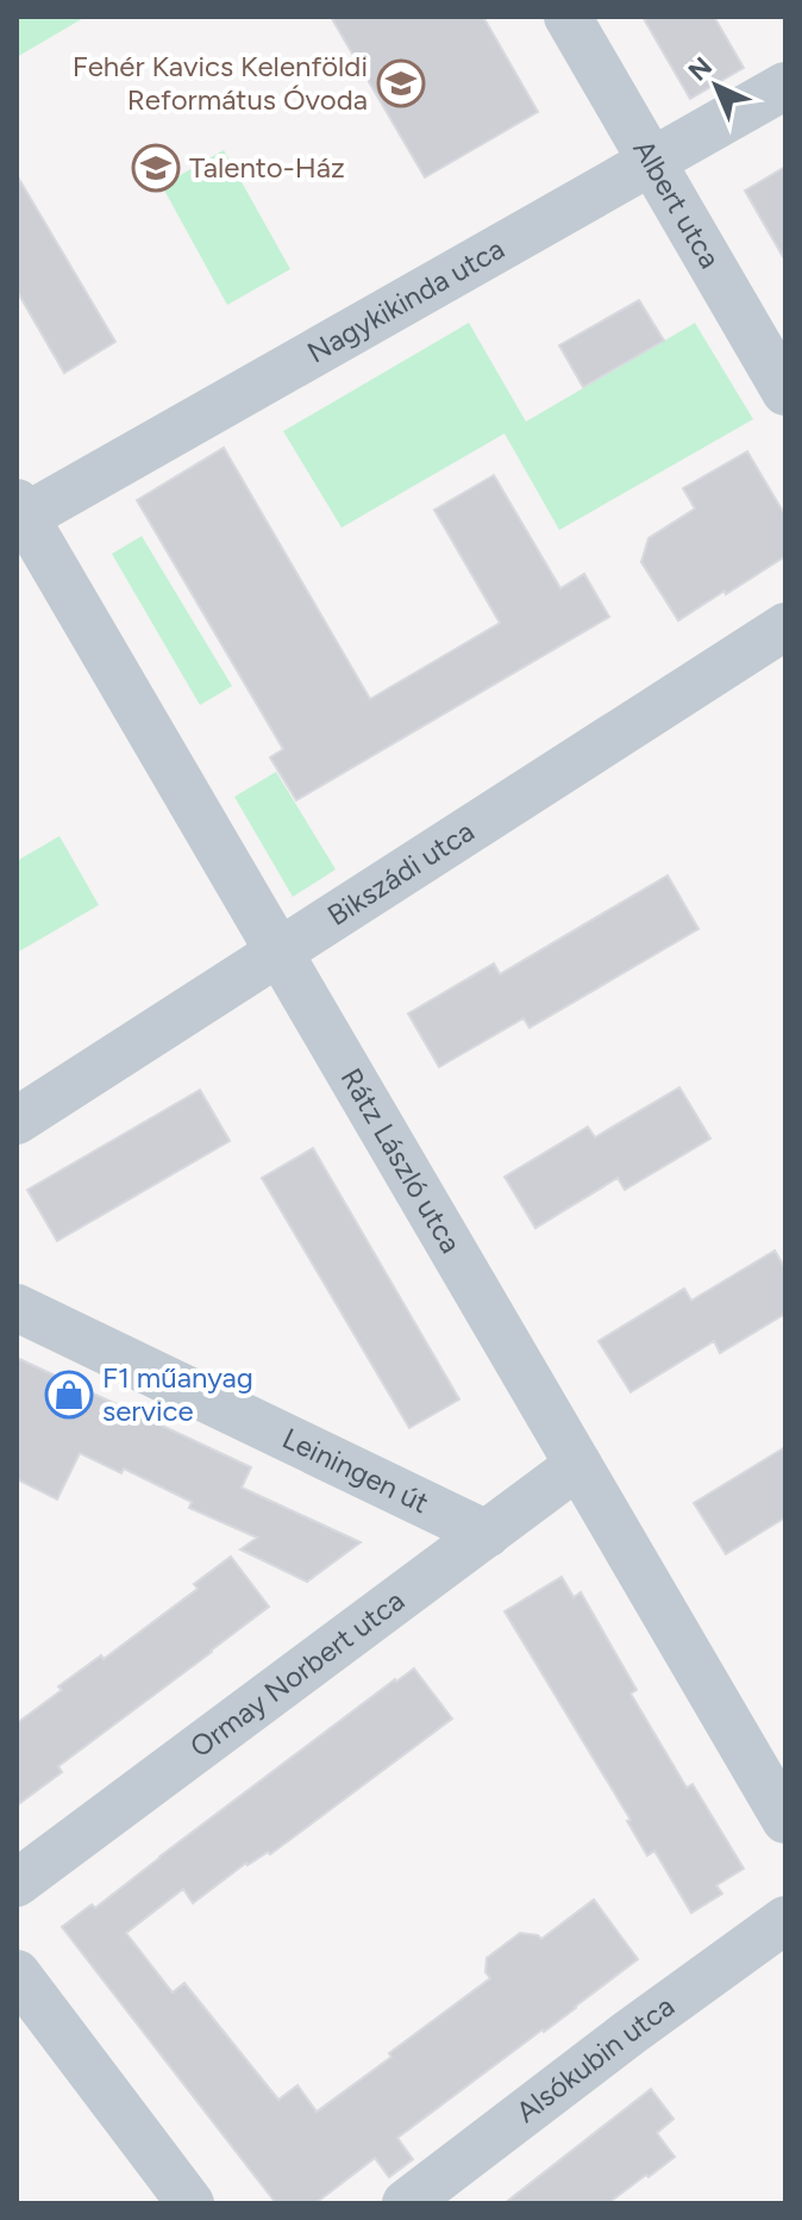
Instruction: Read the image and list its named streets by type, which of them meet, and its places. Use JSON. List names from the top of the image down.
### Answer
{
  "streets": {
    "street": [
      "Albert utca",
      "Nagykikinda utca",
      "Bikszádi utca",
      "Rátz László utca",
      "Leiningen út",
      "Ormay Norbert utca",
      "Alsókubin utca"
    ]
  },
  "crossings": [
    ["Albert utca", "Nagykikinda utca"],
    ["Nagykikinda utca", "Rátz László utca"],
    ["Bikszádi utca", "Rátz László utca"],
    ["Rátz László utca", "Ormay Norbert utca"],
    ["Leiningen út", "Ormay Norbert utca"]
  ],
  "places": {
    "school or university": ["Fehér Kavics Kelenföldi Református Óvoda", "Talento-Ház"],
    "shop": ["F1 műanyag service"]
  },
  "north": "top left"
}
